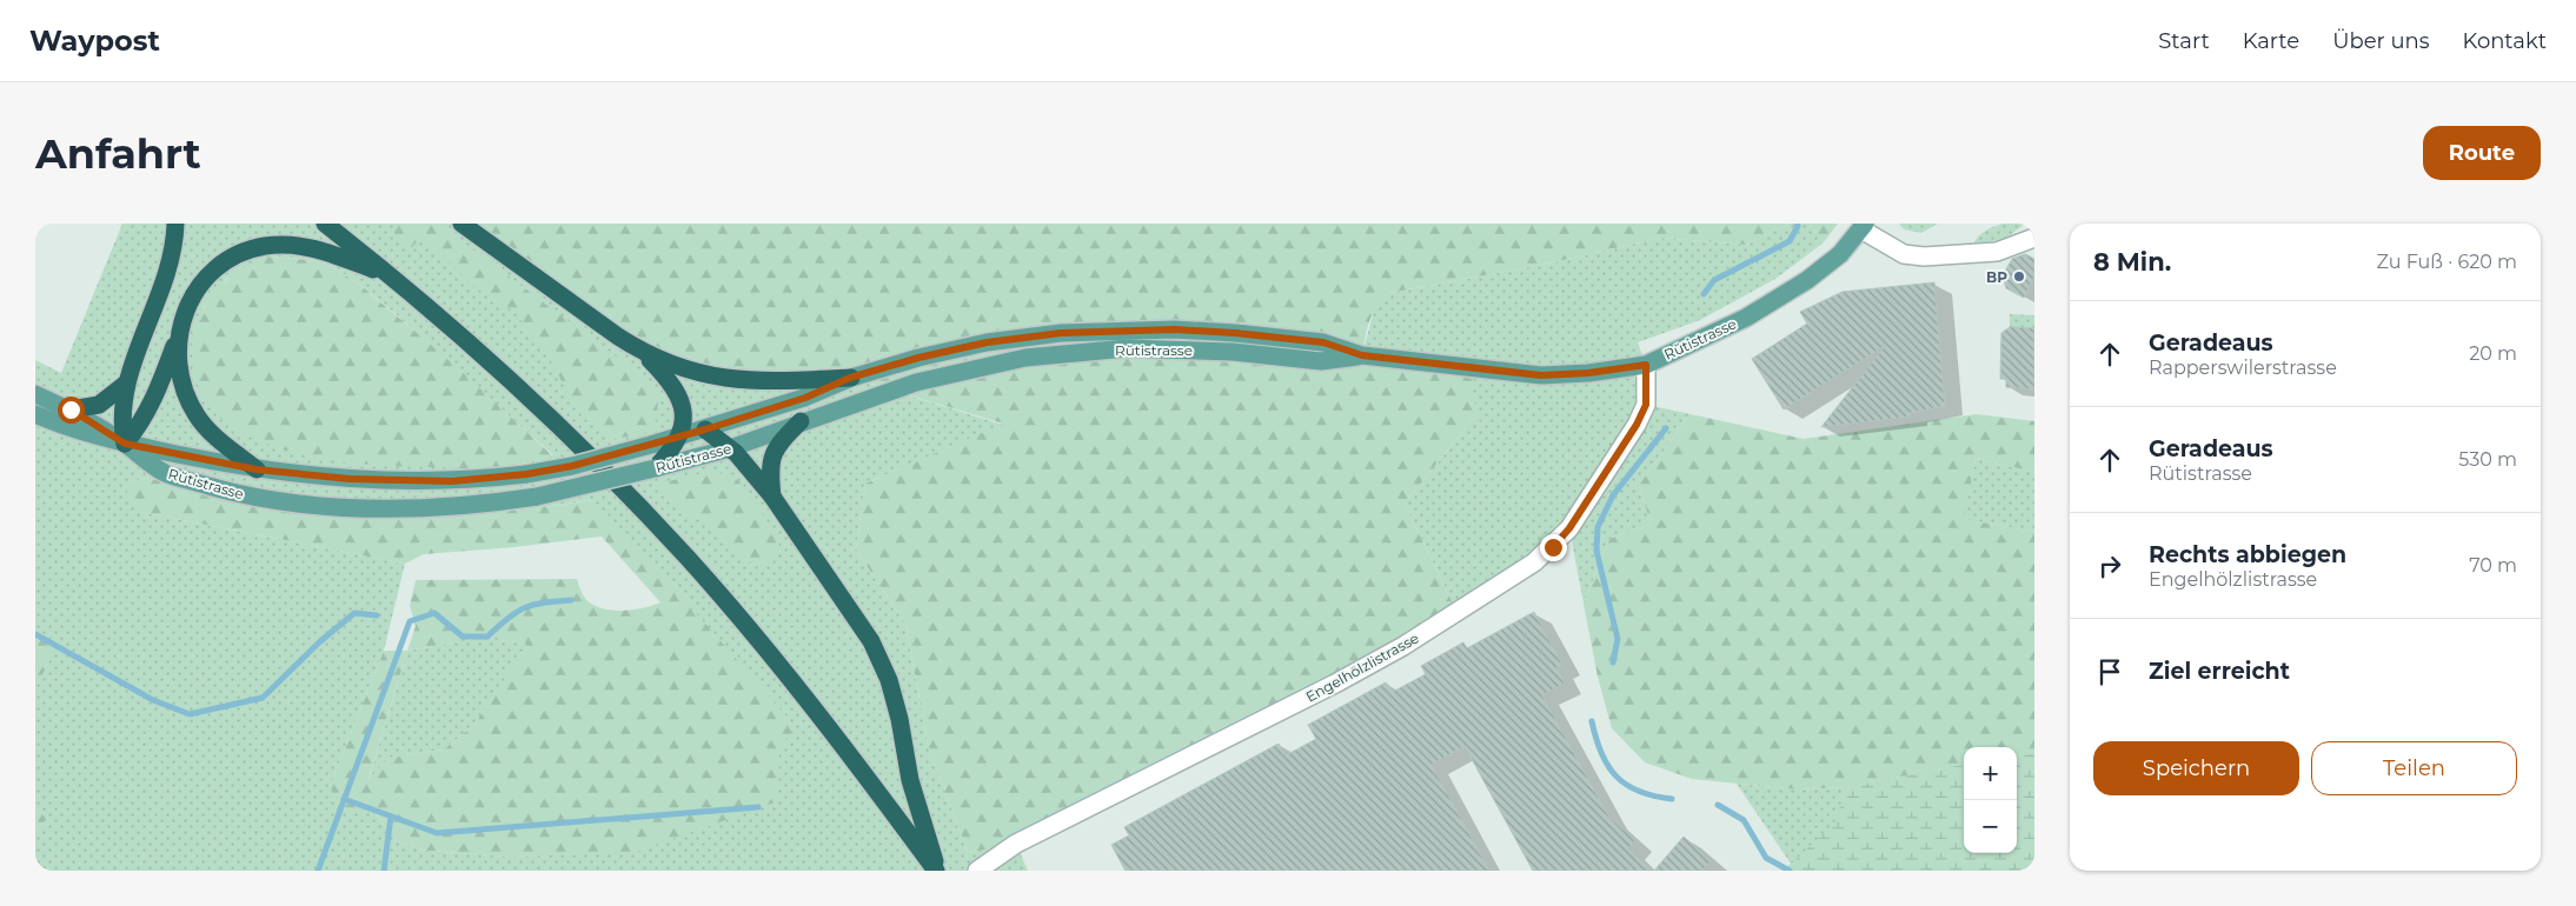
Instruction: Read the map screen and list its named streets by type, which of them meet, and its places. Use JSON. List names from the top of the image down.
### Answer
{
  "streets": {
    "main road": ["Rütistrasse"],
    "street": ["Engelhölzlistrasse"]
  },
  "crossings": [
    ["Rütistrasse", "Engelhölzlistrasse"]
  ],
  "places": ["BP"],
  "page": {
    "header": "Waypost",
    "nav": [
      "Start",
      "Karte",
      "Über uns",
      "Kontakt"
    ],
    "buttons": [
      "Route",
      ["Speichern", "Teilen"]
    ],
    "title": "Anfahrt",
    "heading": ["8 Min.", "Zu Fuß · 620 m"],
    "list": [
      ["Geradeaus", "Rapperswilerstrasse", "20 m"],
      ["Geradeaus", "Rütistrasse", "530 m"],
      ["Rechts abbiegen", "Engelhölzlistrasse", "70 m"],
      "Ziel erreicht"
    ],
    "map_buttons": ["+", "−"]
  }
}
